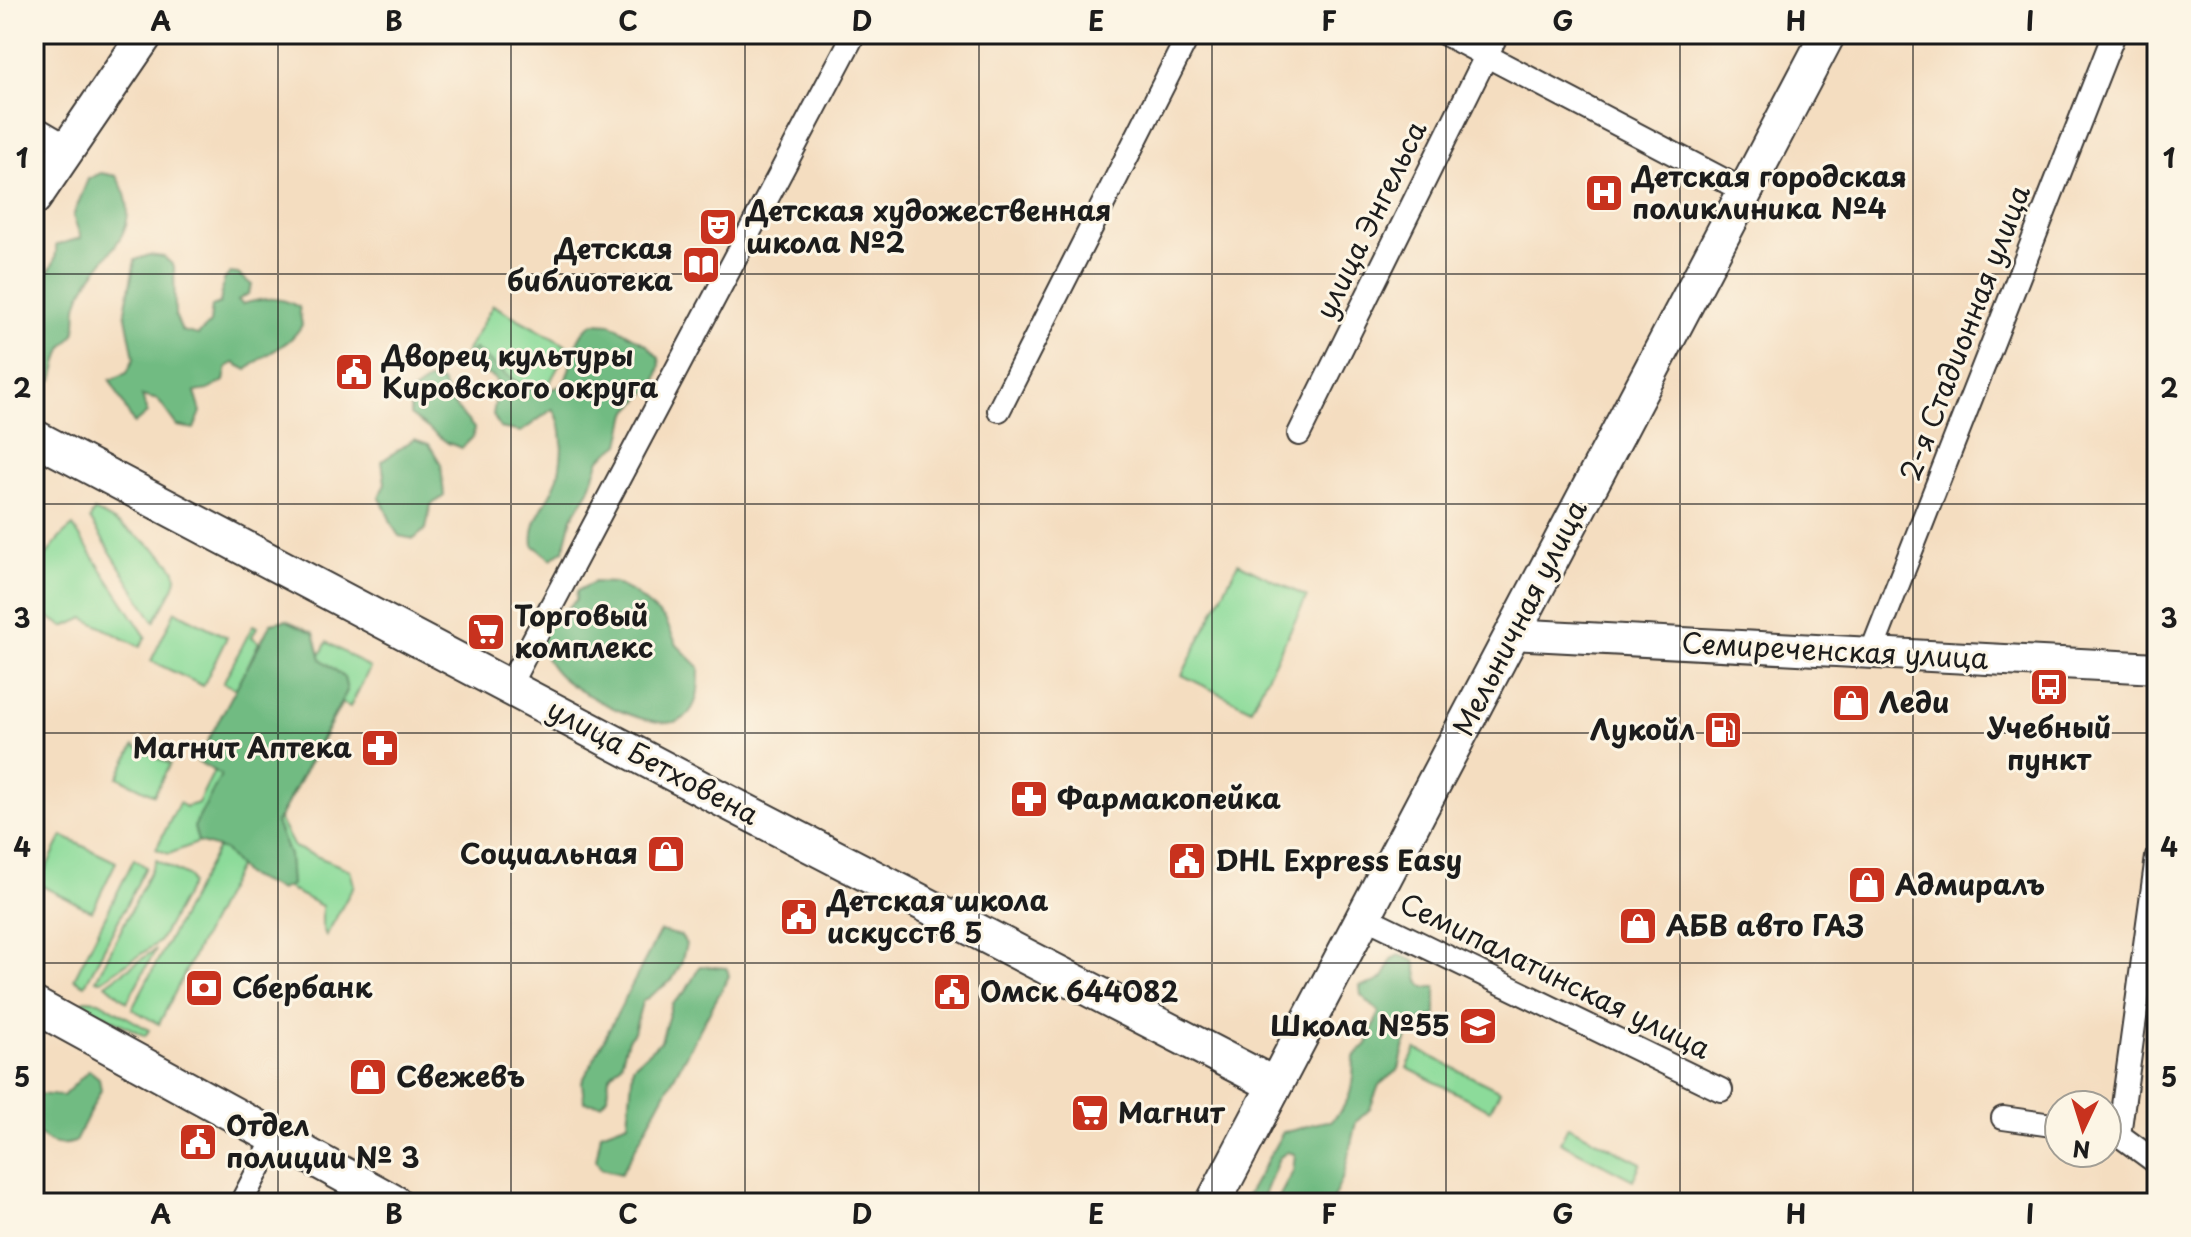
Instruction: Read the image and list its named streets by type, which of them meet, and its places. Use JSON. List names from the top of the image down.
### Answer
{
  "streets": {
    "main road": ["Мельничная улица", "Семиреченская улица", "улица Бетховена"],
    "street": ["улица Энгельса", "2-я Стадионная улица", "Семипалатинская улица"]
  },
  "crossings": [
    ["2-я Стадионная улица", "Семиреченская улица"],
    ["Мельничная улица", "Семиреченская улица"],
    ["Мельничная улица", "улица Бетховена"],
    ["Мельничная улица", "Семипалатинская улица"]
  ],
  "places": {
    "hospital": ["Детская городская поликлиника №4"],
    "theatre": ["Детская художественная школа №2"],
    "library": ["Детская библиотека"],
    "public building": [
      "Дворец культуры Кировского округа",
      "DHL Express Easy",
      "Детская школа искусств 5",
      "Омск 644082",
      "Отдел полиции № 3"
    ],
    "supermarket": ["Торговый комплекс", "Магнит"],
    "bus stop": ["Учебный пункт"],
    "shop": [
      "Леди",
      "Социальная",
      "Адмиралъ",
      "АБВ авто ГАЗ",
      "Свежевъ"
    ],
    "fuel station": ["Лукойл"],
    "pharmacy": ["Магнит Аптека", "Фармакопейка"],
    "bank": ["Сбербанк"],
    "school or university": ["Школа №55"]
  },
  "north": "bottom",
  "grid": {
    "columns": [
      "A",
      "B",
      "C",
      "D",
      "E",
      "F",
      "G",
      "H",
      "I"
    ],
    "rows": [
      "1",
      "2",
      "3",
      "4",
      "5"
    ]
  }
}
